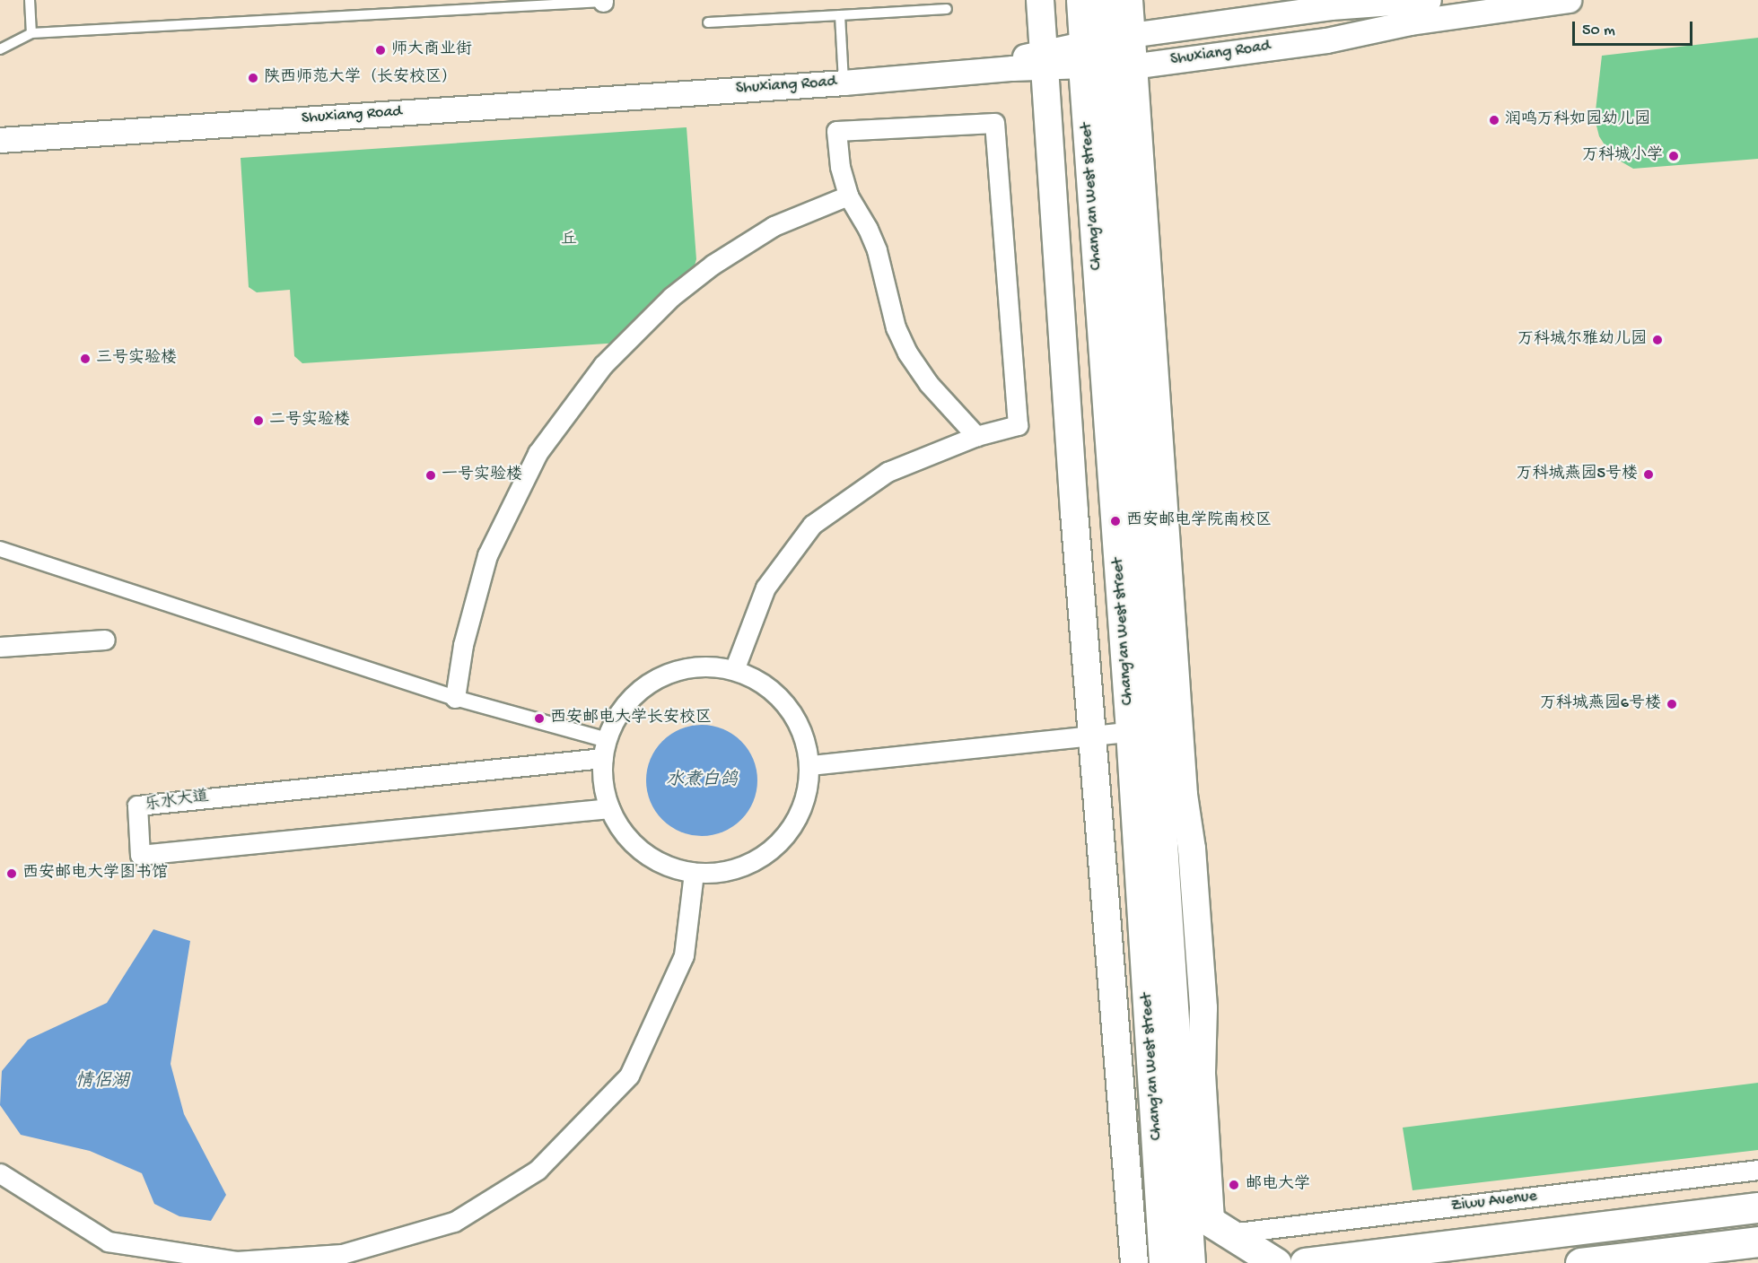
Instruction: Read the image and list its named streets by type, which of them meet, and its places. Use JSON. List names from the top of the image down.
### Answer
{
  "streets": {
    "main road": ["Chang'an West street"],
    "street": ["Shuxiang Road", "乐水大道", "Ziwu Avenue"]
  },
  "crossings": [
    ["Shuxiang Road", "Chang'an West street"]
  ],
  "water": ["水煮白鸽", "情侣湖"],
  "parks": ["丘"],
  "places": [
    "师大商业街",
    "陕西师范大学（长安校区）",
    "润鸣万科如园幼儿园",
    "万科城小学",
    "万科城尔雅幼儿园",
    "三号实验楼",
    "二号实验楼",
    "万科城燕园5号楼",
    "一号实验楼",
    "西安邮电学院南校区",
    "万科城燕园6号楼",
    "西安邮电大学长安校区",
    "西安邮电大学图书馆",
    "邮电大学"
  ],
  "scale_bar": "50 m"
}
